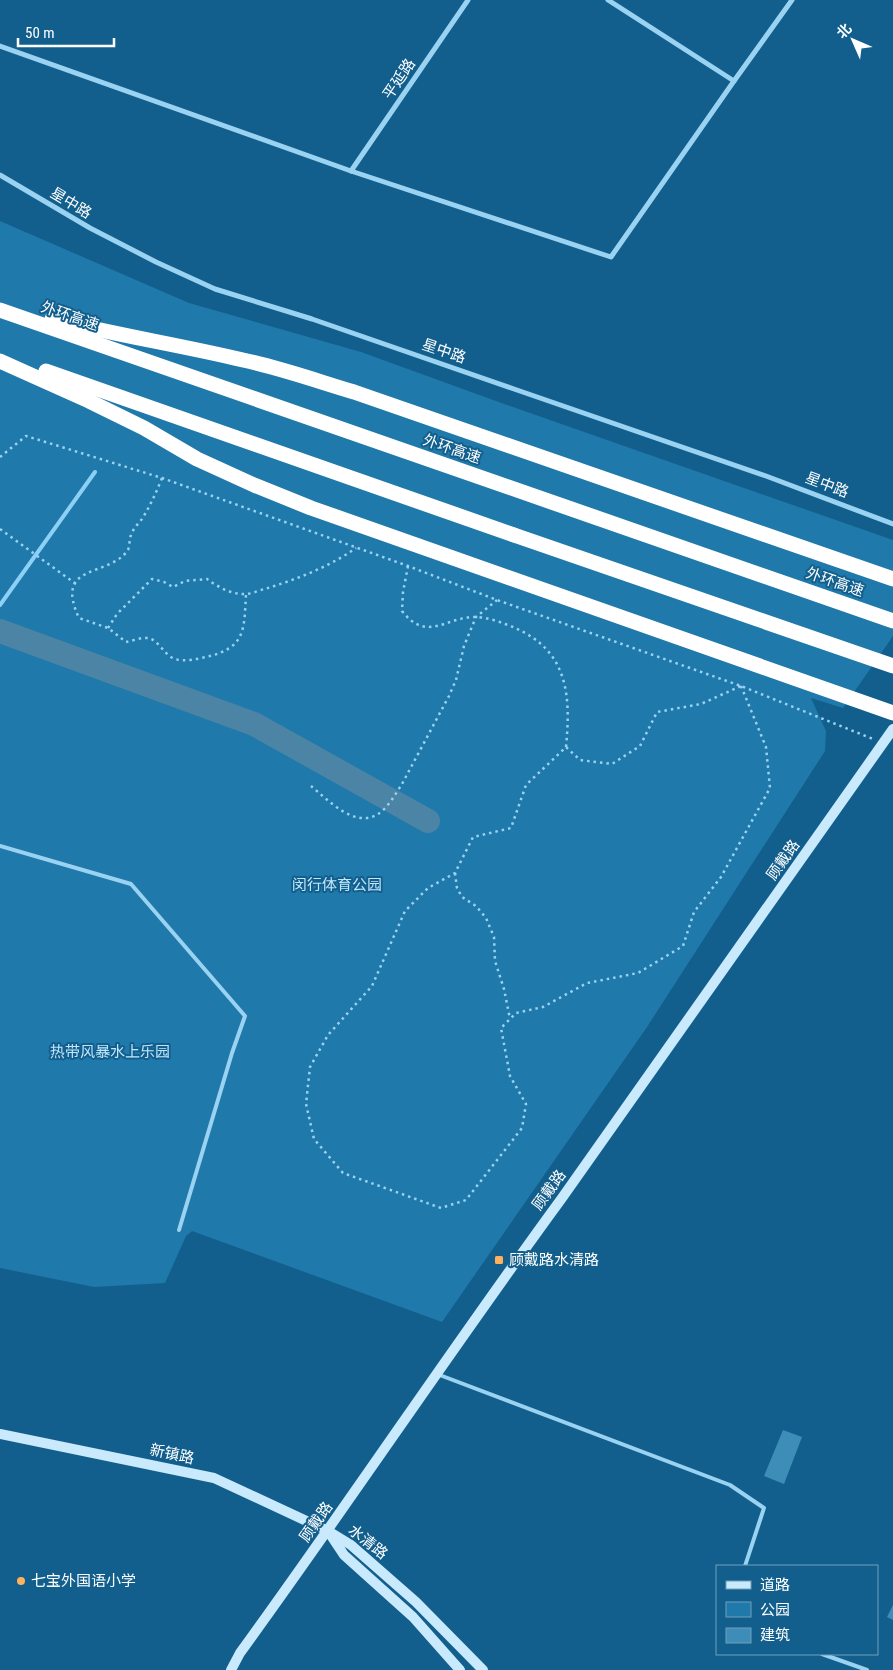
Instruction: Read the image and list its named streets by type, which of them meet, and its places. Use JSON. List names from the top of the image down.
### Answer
{
  "streets": {
    "highway": ["外环高速"],
    "main road": ["顾戴路", "新镇路", "水清路"],
    "street": ["平延路", "星中路"]
  },
  "crossings": [
    ["顾戴路", "新镇路"],
    ["顾戴路", "水清路"],
    ["新镇路", "水清路"]
  ],
  "parks": ["闵行体育公园", "热带风暴水上乐园"],
  "places": {
    "transit": ["顾戴路水清路"],
    "other": ["七宝外国语小学"]
  },
  "legend": ["道路", "公园", "建筑"],
  "scale_bar": "50 m",
  "north": "top left"
}
